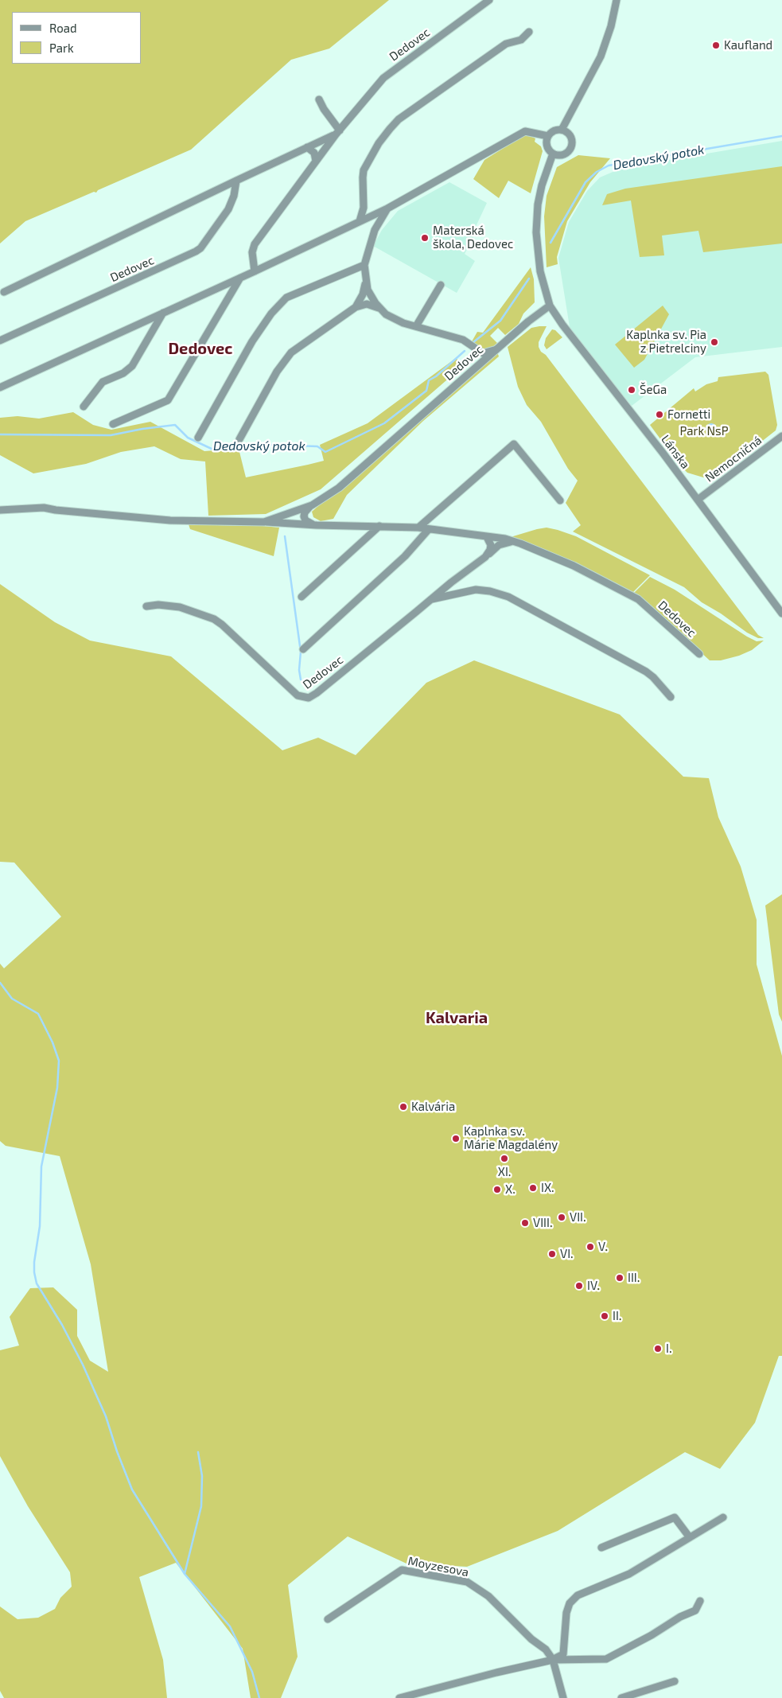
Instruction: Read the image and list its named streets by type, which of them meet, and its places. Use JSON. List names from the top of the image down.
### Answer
{
  "streets": {
    "street": [
      "Dedovec",
      "Lánska",
      "Nemocničná",
      "Moyzesova"
    ]
  },
  "crossings": [
    ["Dedovec", "Lánska"],
    ["Lánska", "Nemocničná"]
  ],
  "districts": ["Dedovec", "Kalvaria"],
  "water": ["Dedovský potok"],
  "parks": ["Park NsP"],
  "places": [
    "Kaufland",
    "Materská škola, Dedovec",
    "Kaplnka sv. Pia z Pietrelciny",
    "ŠeGa",
    "Fornetti",
    "Kalvária",
    "Kaplnka sv. Márie Magdalény",
    "XI.",
    "IX.",
    "X.",
    "VII.",
    "VIII.",
    "V.",
    "VI.",
    "III.",
    "IV.",
    "II.",
    "I."
  ],
  "legend": ["Road", "Park"]
}
